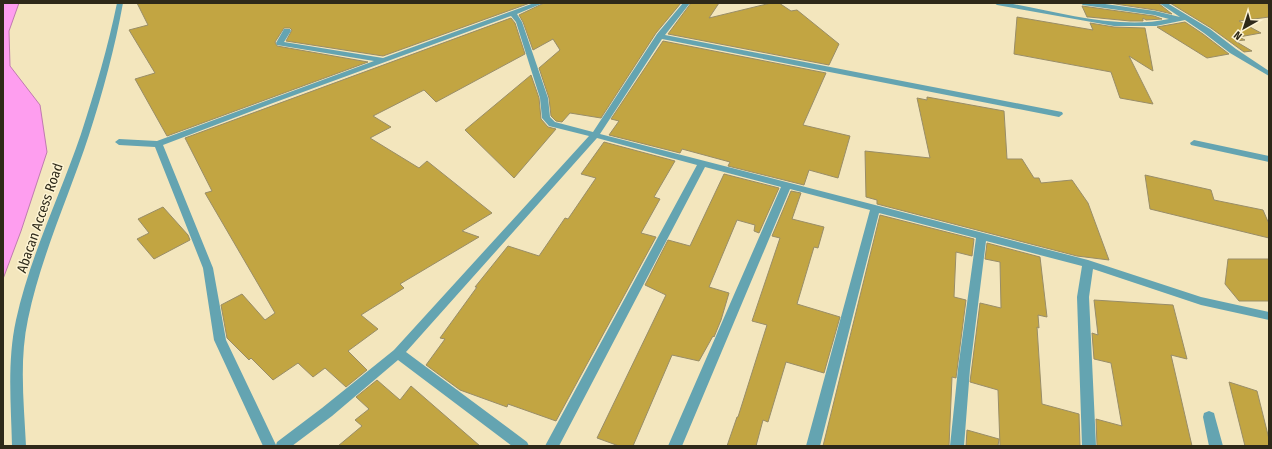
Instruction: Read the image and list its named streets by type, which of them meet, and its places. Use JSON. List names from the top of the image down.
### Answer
{
  "streets": {
    "street": ["Abacan Access Road"]
  },
  "north": "bottom left"
}
